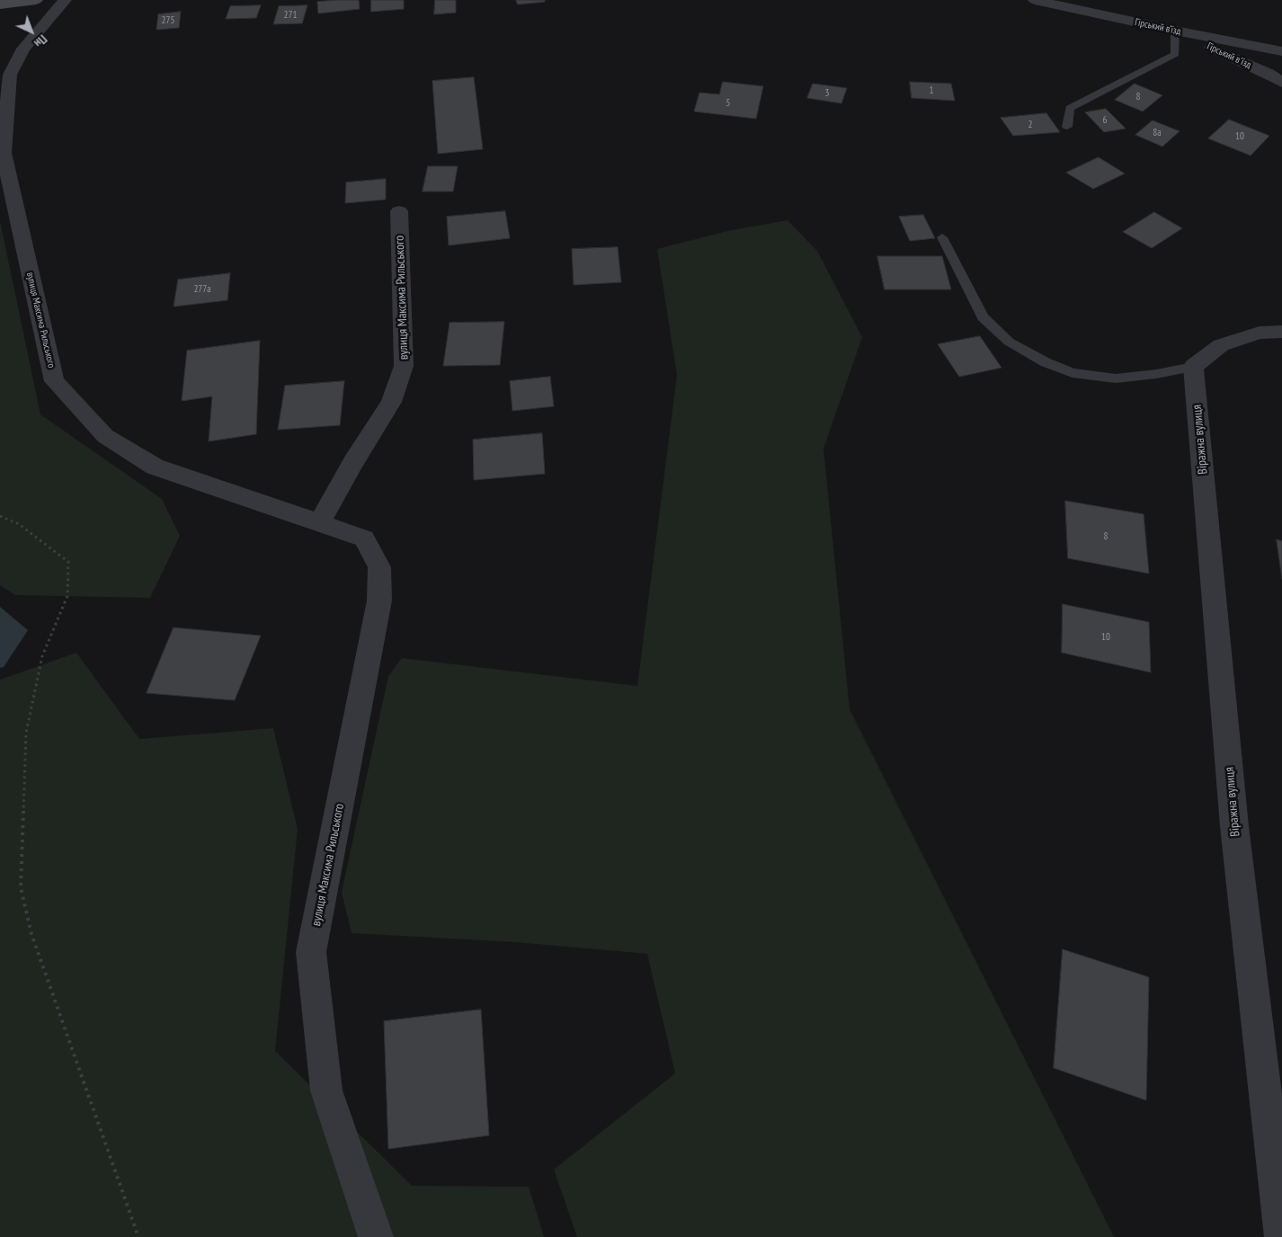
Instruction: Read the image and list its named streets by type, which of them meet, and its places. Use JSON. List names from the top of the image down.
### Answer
{
  "streets": {
    "street": [
      "Гірський в’їзд",
      "Гірський в'їзд",
      "вулиця Максима Рильського",
      "Віражна вулиця"
    ]
  },
  "crossings": [
    ["Гірський в’їзд", "Гірський в'їзд"]
  ],
  "house_numbers": [
    "271",
    "275",
    "1",
    "3",
    "8",
    "5",
    "6",
    "2",
    "8а",
    "10",
    "277а",
    "8",
    "10"
  ],
  "north": "bottom right"
}
